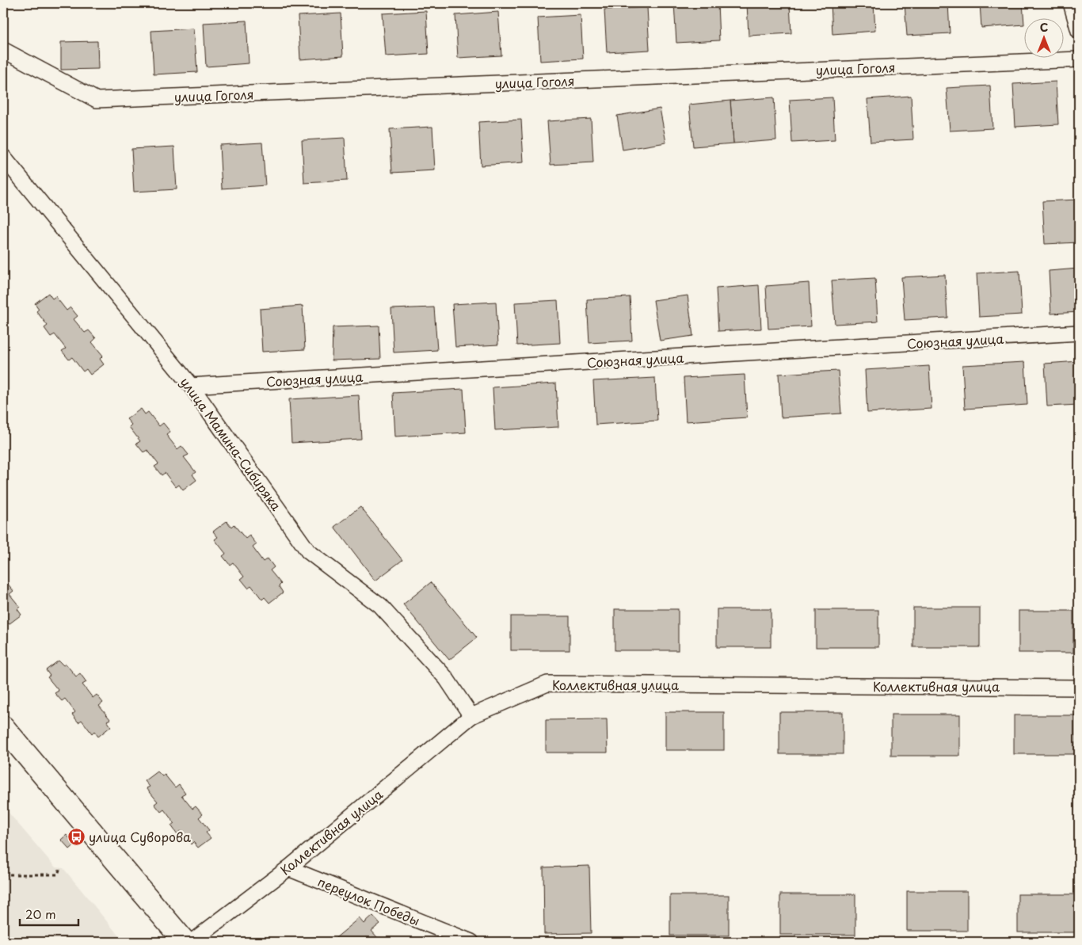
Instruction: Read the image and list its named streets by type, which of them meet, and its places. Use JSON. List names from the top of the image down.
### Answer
{
  "streets": {
    "street": [
      "улица Гоголя",
      "Союзная улица",
      "улица Мамина-Сибиряка",
      "Коллективная улица",
      "переулок Победы"
    ]
  },
  "crossings": [
    ["Союзная улица", "улица Мамина-Сибиряка"],
    ["улица Мамина-Сибиряка", "Коллективная улица"],
    ["Коллективная улица", "переулок Победы"]
  ],
  "places": {
    "bus stop": ["улица Суворова"]
  },
  "scale_bar": "20 m",
  "north": "top"
}
